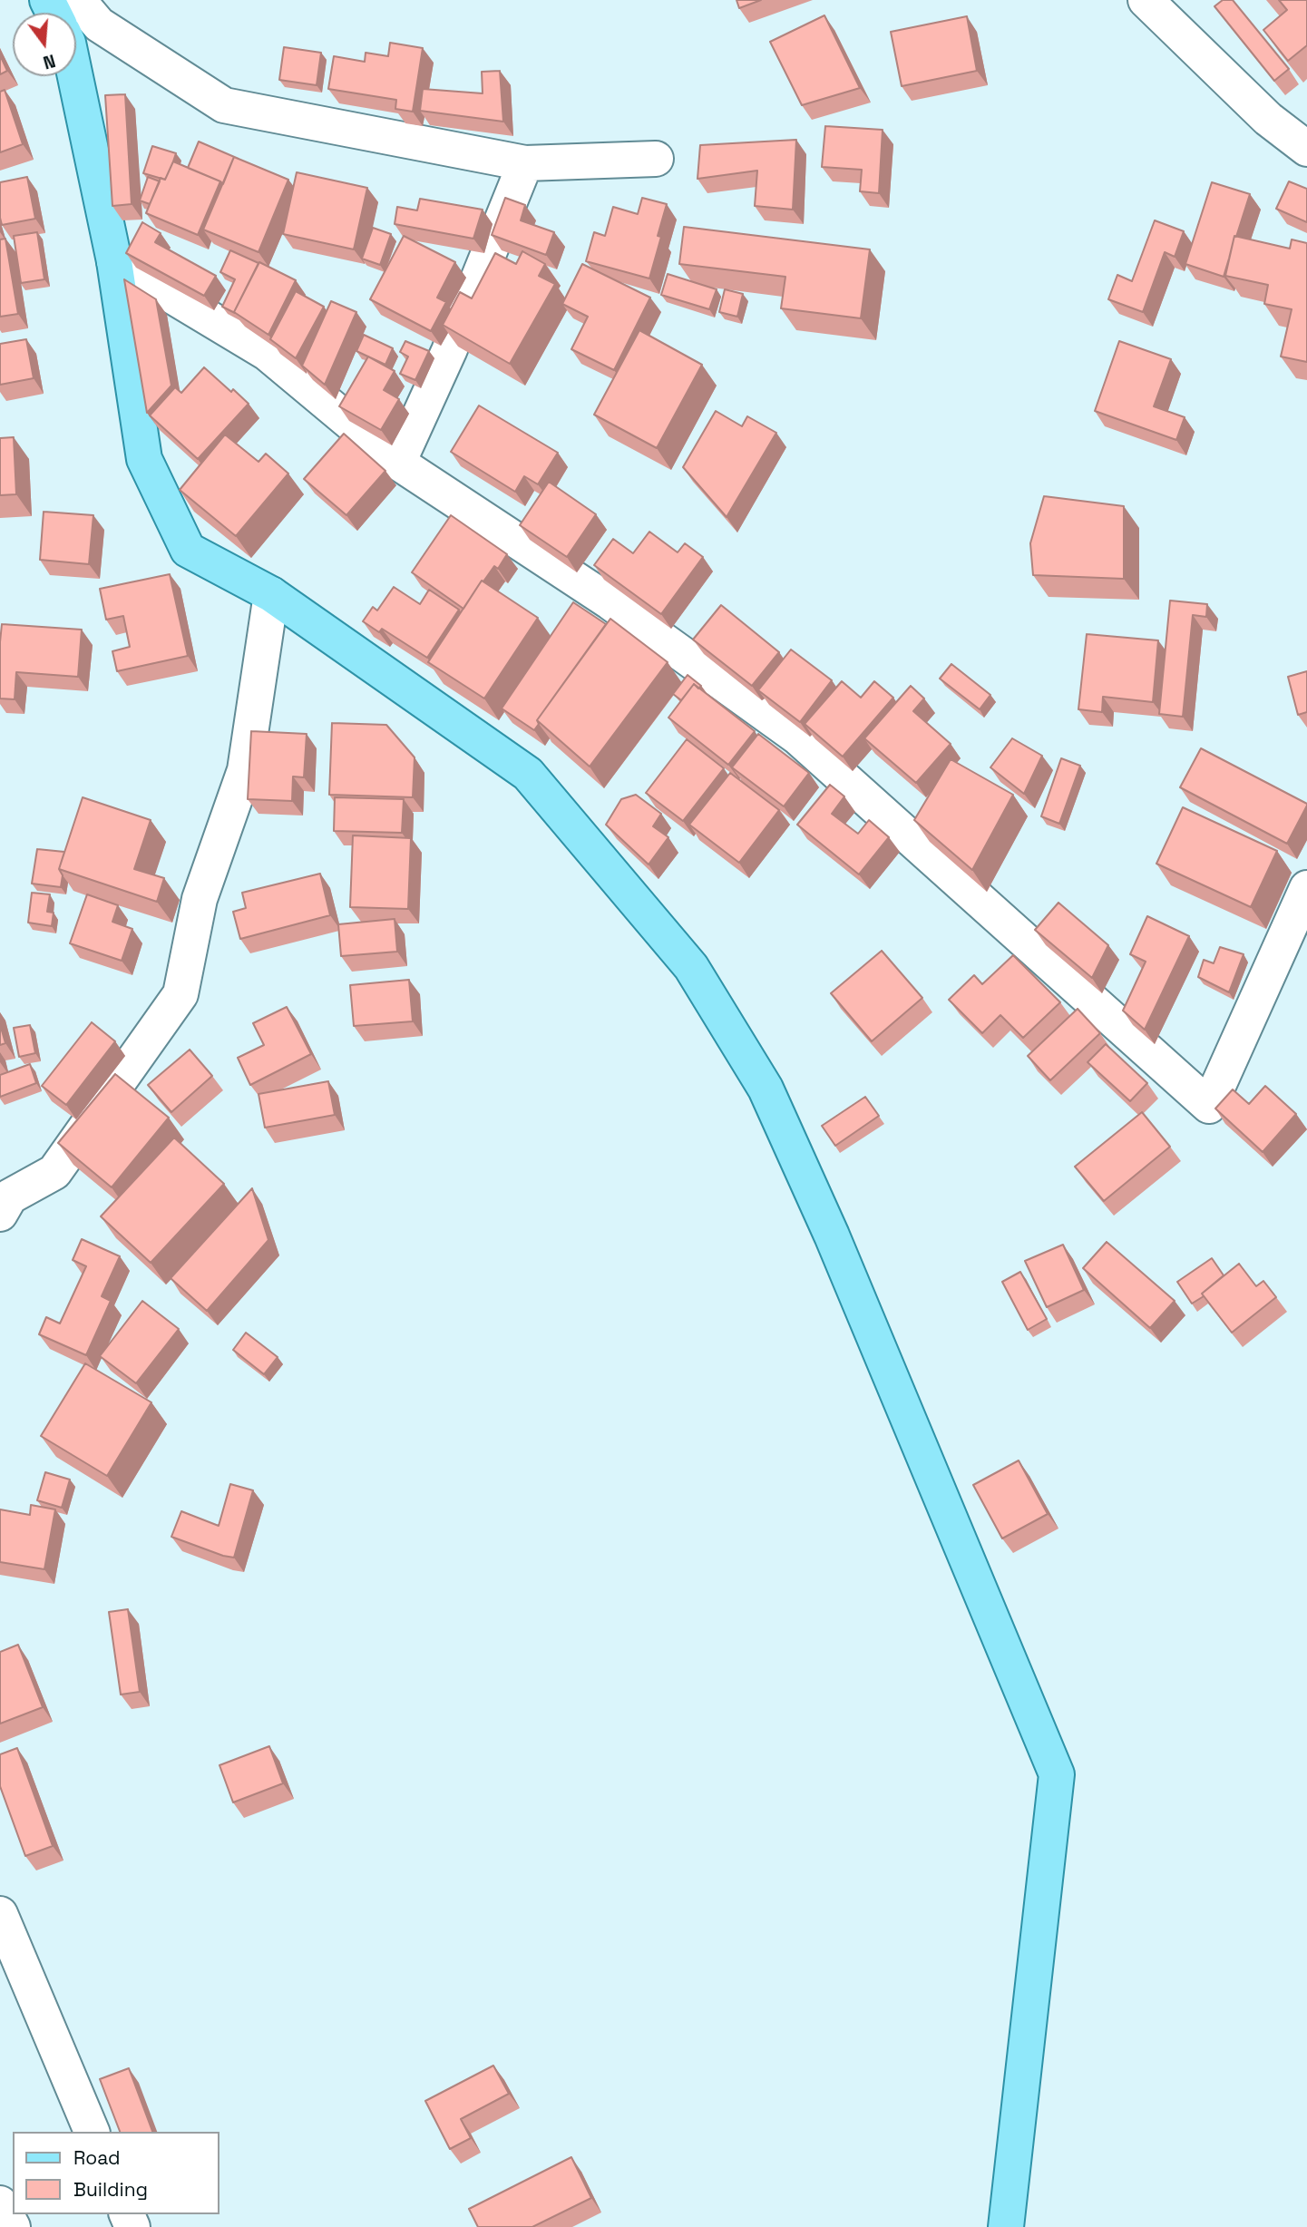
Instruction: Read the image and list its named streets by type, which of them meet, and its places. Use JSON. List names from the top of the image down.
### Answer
{
  "legend": ["Road", "Building"],
  "north": "bottom"
}
